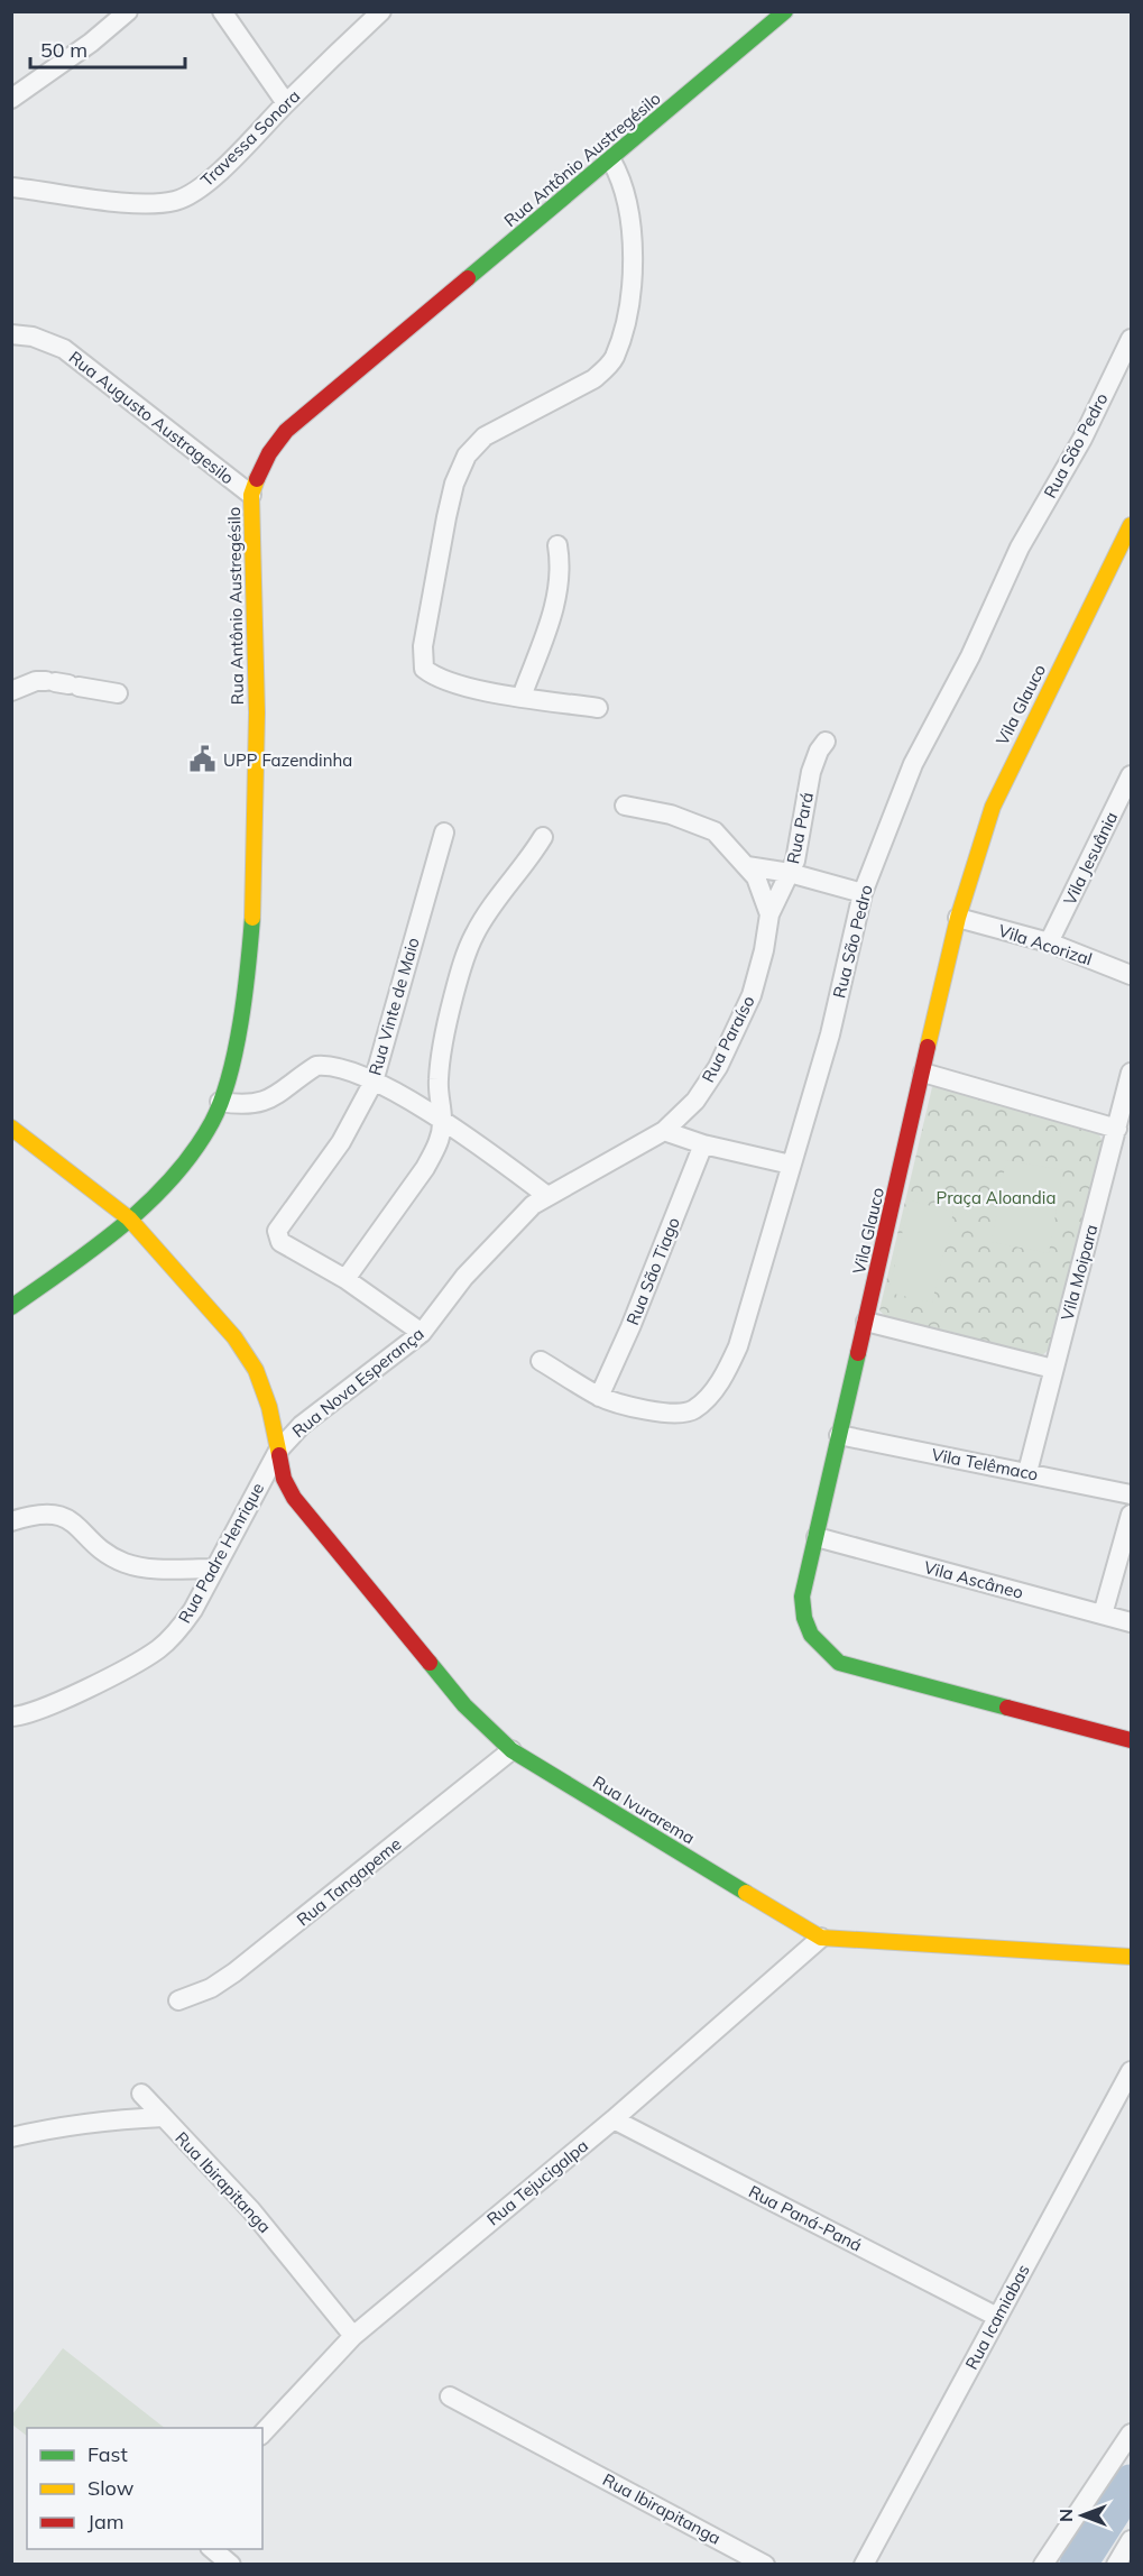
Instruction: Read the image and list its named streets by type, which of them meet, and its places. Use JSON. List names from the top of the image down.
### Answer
{
  "streets": {
    "street": [
      "Travessa Sonora",
      "Rua Antônio Austregésilo",
      "Rua Augusto Austragesilo",
      "Rua São Pedro",
      "Vila Glauco",
      "Rua Pará",
      "Vila Jesuânia",
      "Vila Acorizal",
      "Rua Vinte de Maio",
      "Rua Paraíso",
      "Rua São Tiago",
      "Vila Moipara",
      "Rua Nova Esperança",
      "Vila Telêmaco",
      "Rua Padre Henrique",
      "Vila Ascâneo",
      "Rua Ivurarema",
      "Rua Tangapeme",
      "Rua Ibirapitanga",
      "Rua Tejucigalpa",
      "Rua Paná-Paná",
      "Rua Icamiabas"
    ]
  },
  "crossings": [
    ["Rua Antônio Austregésilo", "Rua Augusto Austragesilo"],
    ["Rua Antônio Austregésilo", "Rua Ivurarema"],
    ["Rua São Pedro", "Rua São Tiago"],
    ["Vila Glauco", "Vila Acorizal"],
    ["Vila Glauco", "Vila Telêmaco"],
    ["Vila Glauco", "Vila Ascâneo"],
    ["Rua Pará", "Rua Paraíso"],
    ["Vila Jesuânia", "Vila Acorizal"],
    ["Rua Paraíso", "Rua Nova Esperança"],
    ["Vila Moipara", "Vila Telêmaco"],
    ["Rua Nova Esperança", "Rua Padre Henrique"],
    ["Rua Nova Esperança", "Rua Ivurarema"],
    ["Rua Padre Henrique", "Rua Ivurarema"],
    ["Rua Ivurarema", "Rua Tangapeme"],
    ["Rua Ivurarema", "Rua Tejucigalpa"],
    ["Rua Ibirapitanga", "Rua Tejucigalpa"],
    ["Rua Tejucigalpa", "Rua Paná-Paná"],
    ["Rua Paná-Paná", "Rua Icamiabas"]
  ],
  "parks": ["Praça Aloandia"],
  "places": {
    "public building": ["UPP Fazendinha"]
  },
  "legend": ["Fast", "Slow", "Jam"],
  "scale_bar": "50 m",
  "north": "left"
}
